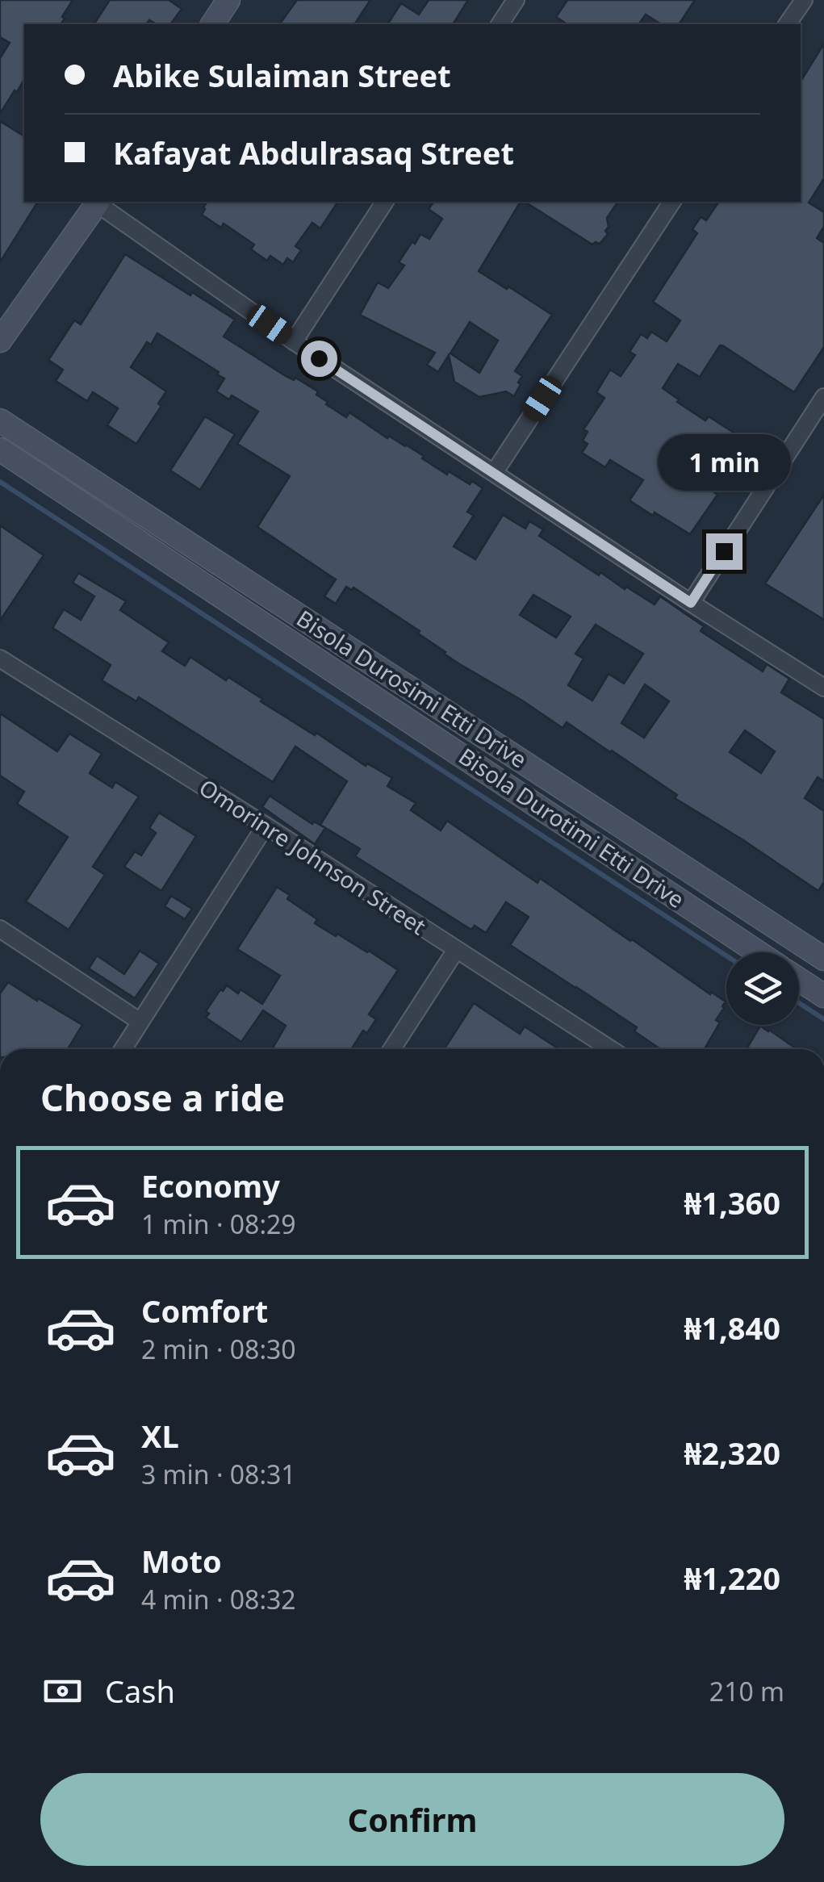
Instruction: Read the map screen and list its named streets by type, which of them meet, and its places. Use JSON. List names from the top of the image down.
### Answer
{
  "streets": {
    "main road": ["Bisola Durosimi Etti Drive", "Bisola Durotimi Etti Drive"],
    "street": ["Omorinre Johnson Street"]
  },
  "page": {
    "banner": ["Abike Sulaiman Street", "Kafayat Abdulrasaq Street"],
    "bubble": "1 min",
    "heading": "Choose a ride",
    "list": [
      {
        "name": "Economy",
        "note": "1 min · 08:29",
        "value": "₦1,360"
      },
      {
        "name": "Comfort",
        "note": "2 min · 08:30",
        "value": "₦1,840"
      },
      {
        "name": "XL",
        "note": "3 min · 08:31",
        "value": "₦2,320"
      },
      {
        "name": "Moto",
        "note": "4 min · 08:32",
        "value": "₦1,220"
      }
    ],
    "pay": ["Cash", "210 m"],
    "buttons": "Confirm"
  }
}
